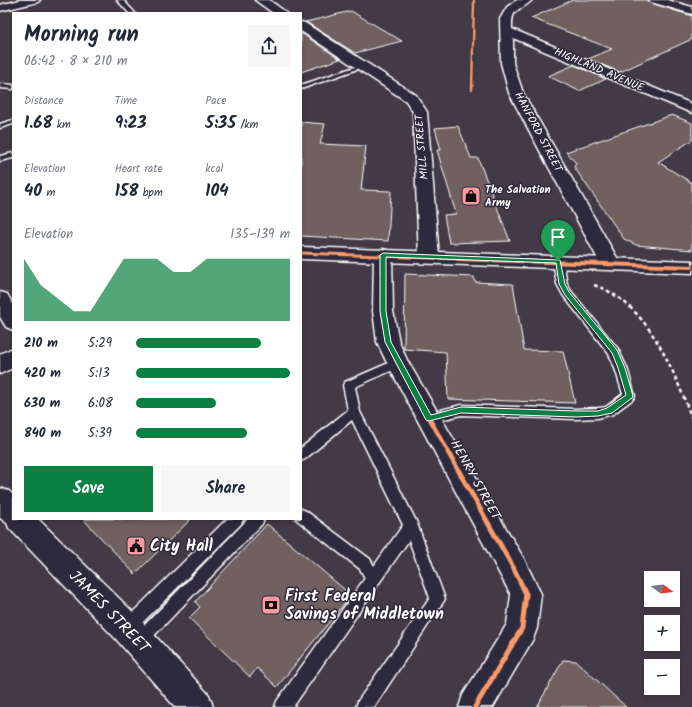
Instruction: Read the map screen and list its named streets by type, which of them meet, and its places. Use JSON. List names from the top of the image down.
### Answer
{
  "streets": {
    "street": [
      "HIGHLAND AVENUE",
      "HANFORD STREET",
      "MILL STREET",
      "HENRY STREET",
      "JAMES STREET"
    ]
  },
  "crossings": [
    ["HIGHLAND AVENUE", "HANFORD STREET"]
  ],
  "places": {
    "shop": ["The Salvation Army"],
    "public building": ["City Hall"],
    "bank": ["First Federal Savings of Middletown"]
  },
  "north": "right",
  "page": {
    "heading": ["Morning run", "06:42 · 8 × 210 m"],
    "stats": [
      ["Distance", "1.68 km"],
      ["Time", "9:23"],
      ["Pace", "5:35 /km"],
      ["Elevation", "40 m"],
      ["Heart rate", "158 bpm"],
      ["kcal", "104"]
    ],
    "chart": ["Elevation", "135–139 m"],
    "list": [
      {
        "name": "210 m",
        "note": "5:29"
      },
      {
        "name": "420 m",
        "note": "5:13"
      },
      {
        "name": "630 m",
        "note": "6:08"
      },
      {
        "name": "840 m",
        "note": "5:39"
      }
    ],
    "buttons": ["Save", "Share"],
    "map_buttons": ["+", "−"]
  }
}
